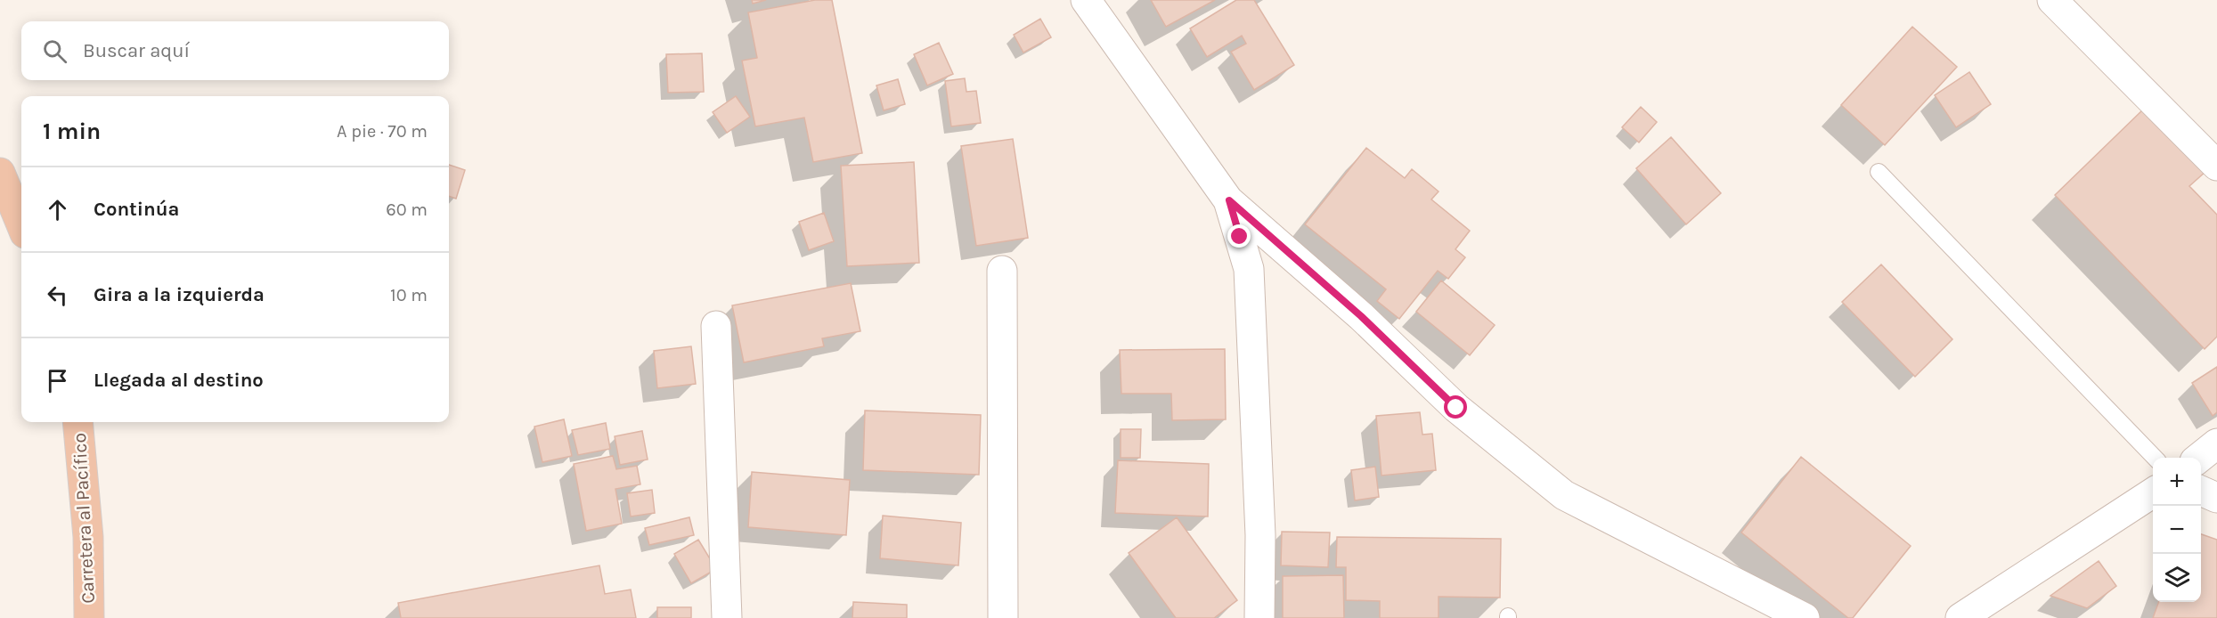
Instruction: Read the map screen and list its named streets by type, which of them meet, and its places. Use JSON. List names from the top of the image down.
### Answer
{
  "streets": {
    "highway": ["Carretera al Pacífico"]
  },
  "page": {
    "search": "Buscar aquí",
    "heading": ["1 min", "A pie · 70 m"],
    "list": [
      ["Continúa", "60 m"],
      ["Gira a la izquierda", "10 m"],
      "Llegada al destino"
    ],
    "map_buttons": ["+", "−"]
  }
}
